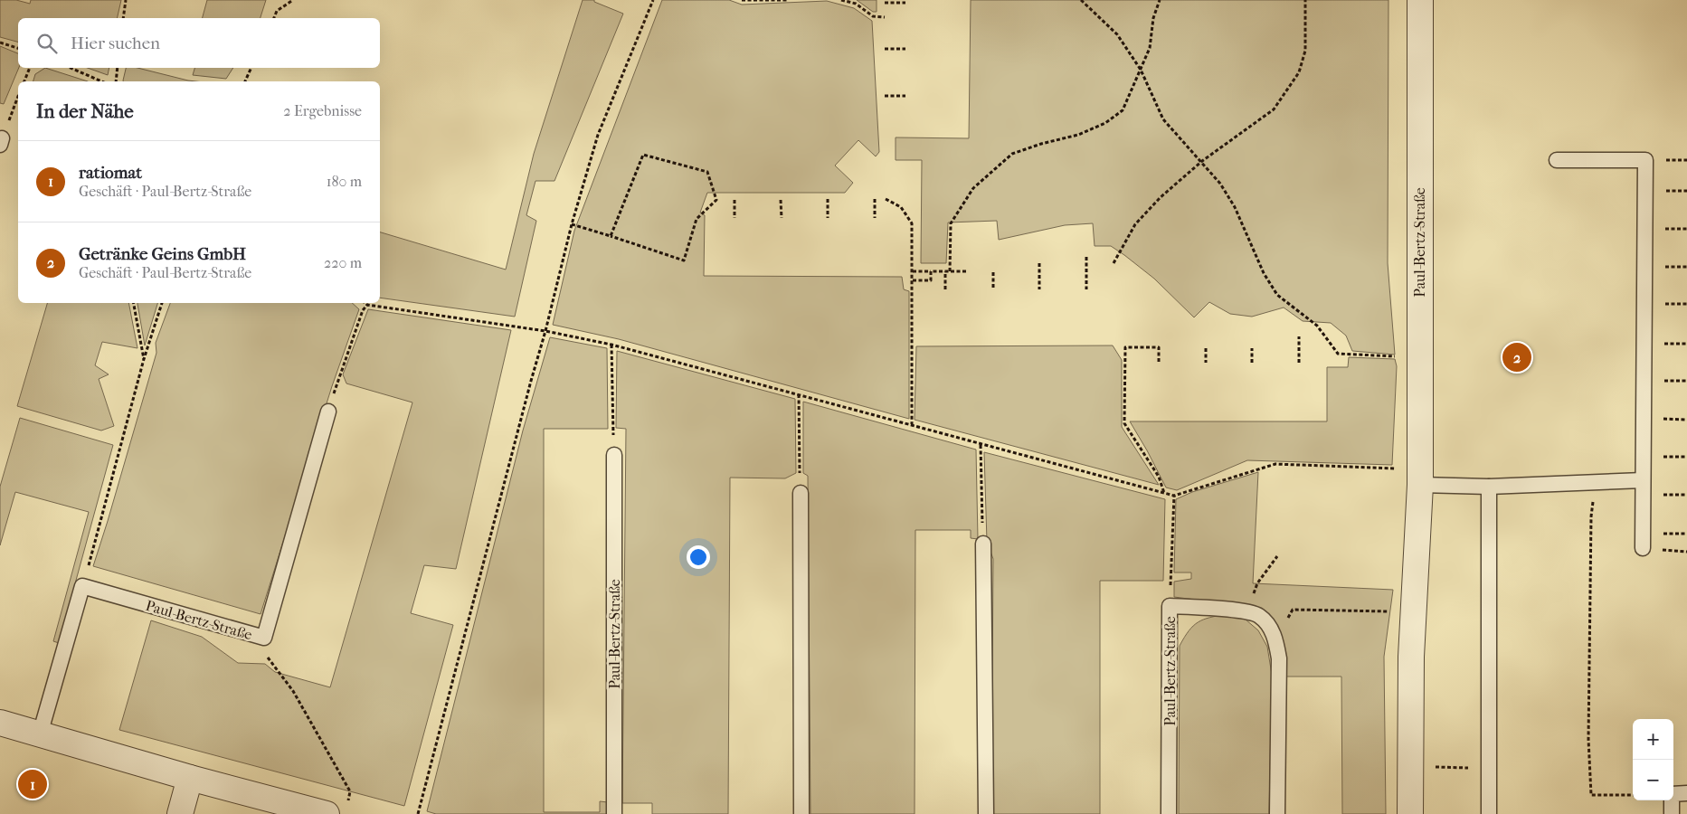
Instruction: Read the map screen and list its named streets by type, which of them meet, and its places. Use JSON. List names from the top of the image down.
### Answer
{
  "streets": {
    "street": ["Paul-Bertz-Straße"]
  },
  "page": {
    "search": "Hier suchen",
    "heading": ["In der Nähe", "2 Ergebnisse"],
    "list": [
      {
        "mark": "1",
        "name": "ratiomat",
        "note": "Geschäft · Paul-Bertz-Straße",
        "value": "180 m"
      },
      {
        "mark": "2",
        "name": "Getränke Geins GmbH",
        "note": "Geschäft · Paul-Bertz-Straße",
        "value": "220 m"
      }
    ],
    "pins": ["2", "1"],
    "map_buttons": ["+", "−"]
  }
}
